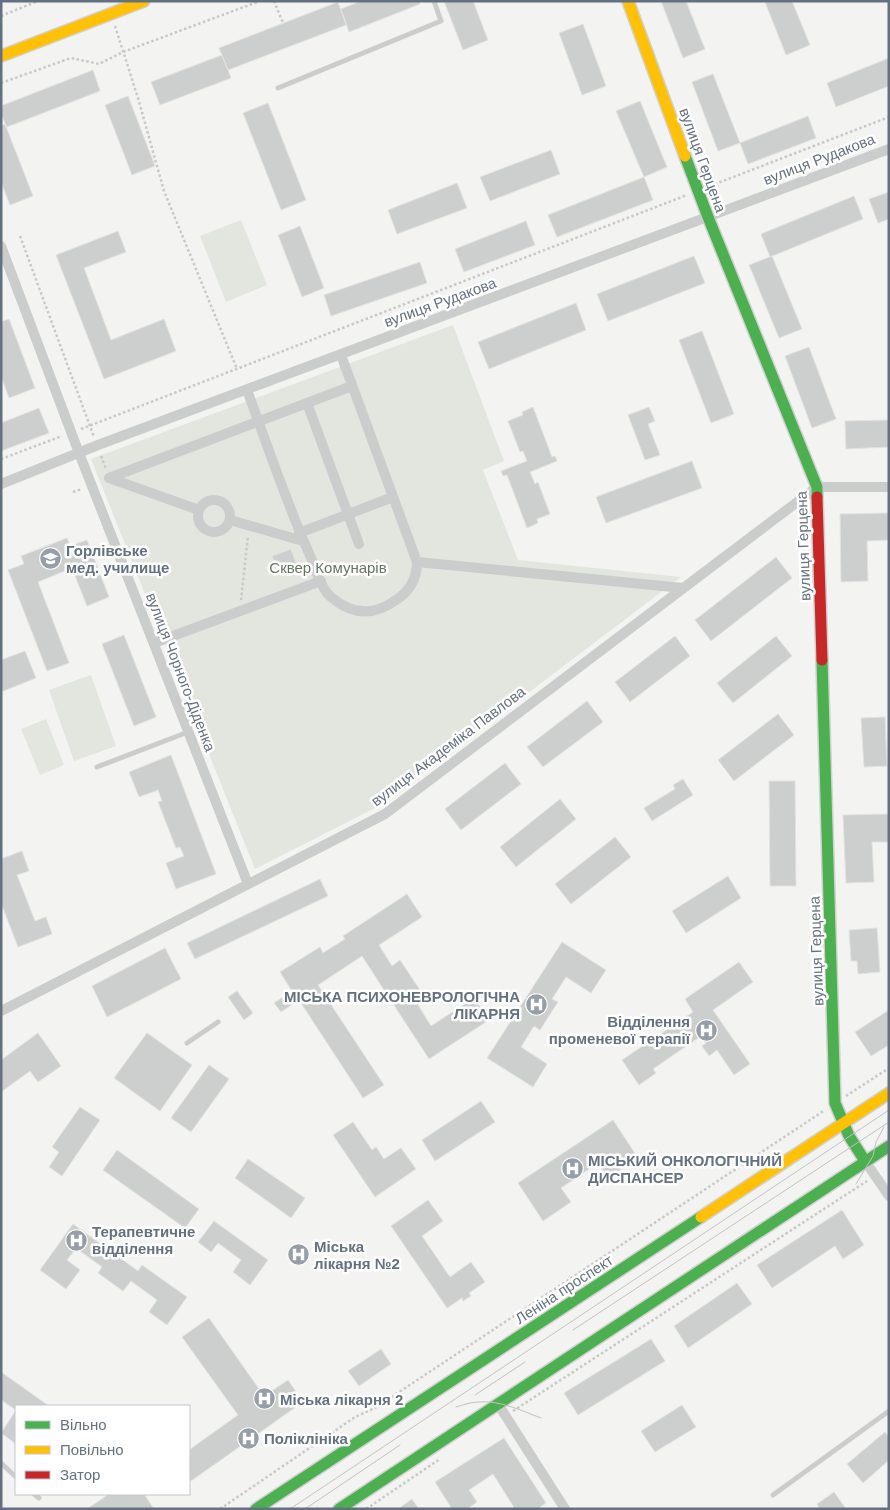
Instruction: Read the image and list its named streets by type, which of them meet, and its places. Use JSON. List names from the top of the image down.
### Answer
{
  "streets": {
    "main road": ["вулиця Герцена", "Леніна проспект"],
    "street": ["вулиця Рудакова", "вулиця Чорного-Діденка", "вулиця Академіка Павлова"]
  },
  "crossings": [
    ["вулиця Рудакова", "вулиця Герцена"],
    ["вулиця Рудакова", "вулиця Чорного-Діденка"],
    ["вулиця Герцена", "вулиця Академіка Павлова"],
    ["вулиця Герцена", "Леніна проспект"],
    ["вулиця Чорного-Діденка", "вулиця Академіка Павлова"]
  ],
  "parks": ["Сквер Комунарів"],
  "places": {
    "school or university": ["Горлівське мед. училище"],
    "hospital": [
      "МІСЬКА ПСИХОНЕВРОЛОГІЧНА ЛІКАРНЯ",
      "Відділення променевої терапії",
      "МІСЬКИЙ ОНКОЛОГІЧНИЙ ДИСПАНСЕР",
      "Терапевтичне відділення",
      "Міська лікарня №2",
      "Міська лікарня 2",
      "Поліклініка"
    ]
  },
  "legend": ["Вільно", "Повільно", "Затор"]
}
